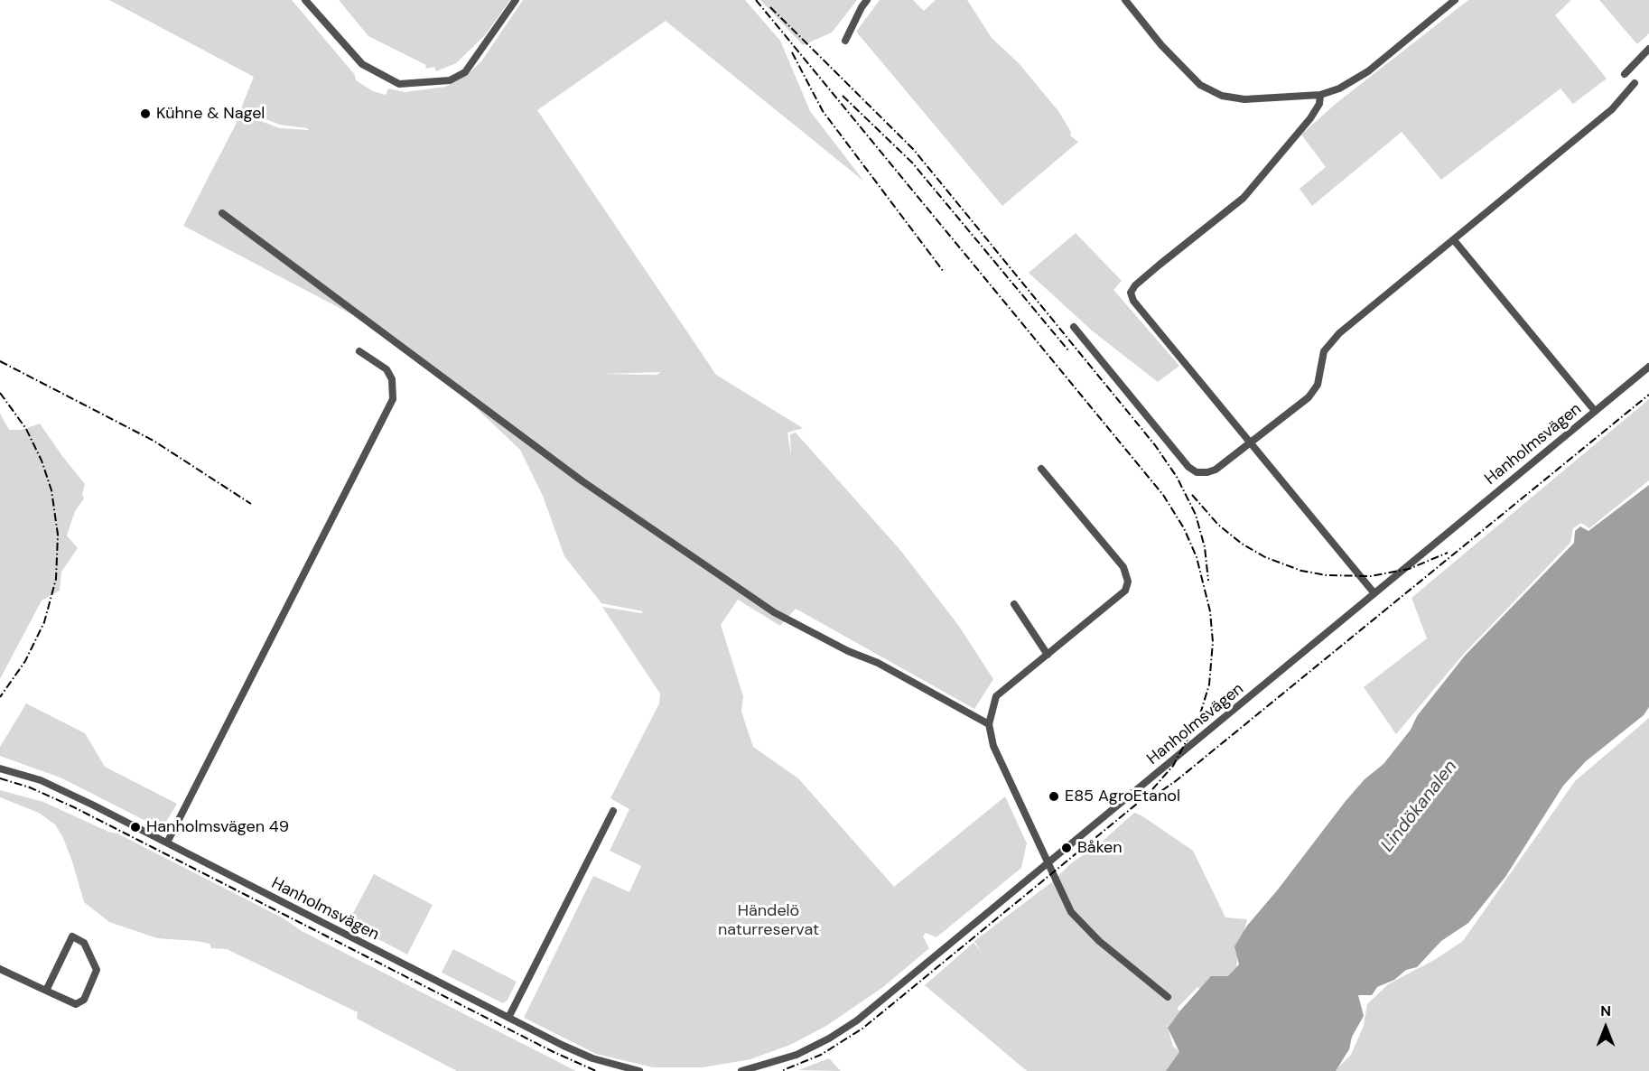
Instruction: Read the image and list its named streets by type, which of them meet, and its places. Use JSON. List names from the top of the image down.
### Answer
{
  "streets": {
    "street": ["Hanholmsvägen"]
  },
  "water": ["Lindökanalen"],
  "parks": ["Händelö naturreservat"],
  "places": [
    "Kühne & Nagel",
    "E85 AgroEtanol",
    "Hanholmsvägen 49",
    "Båken"
  ],
  "north": "top"
}
